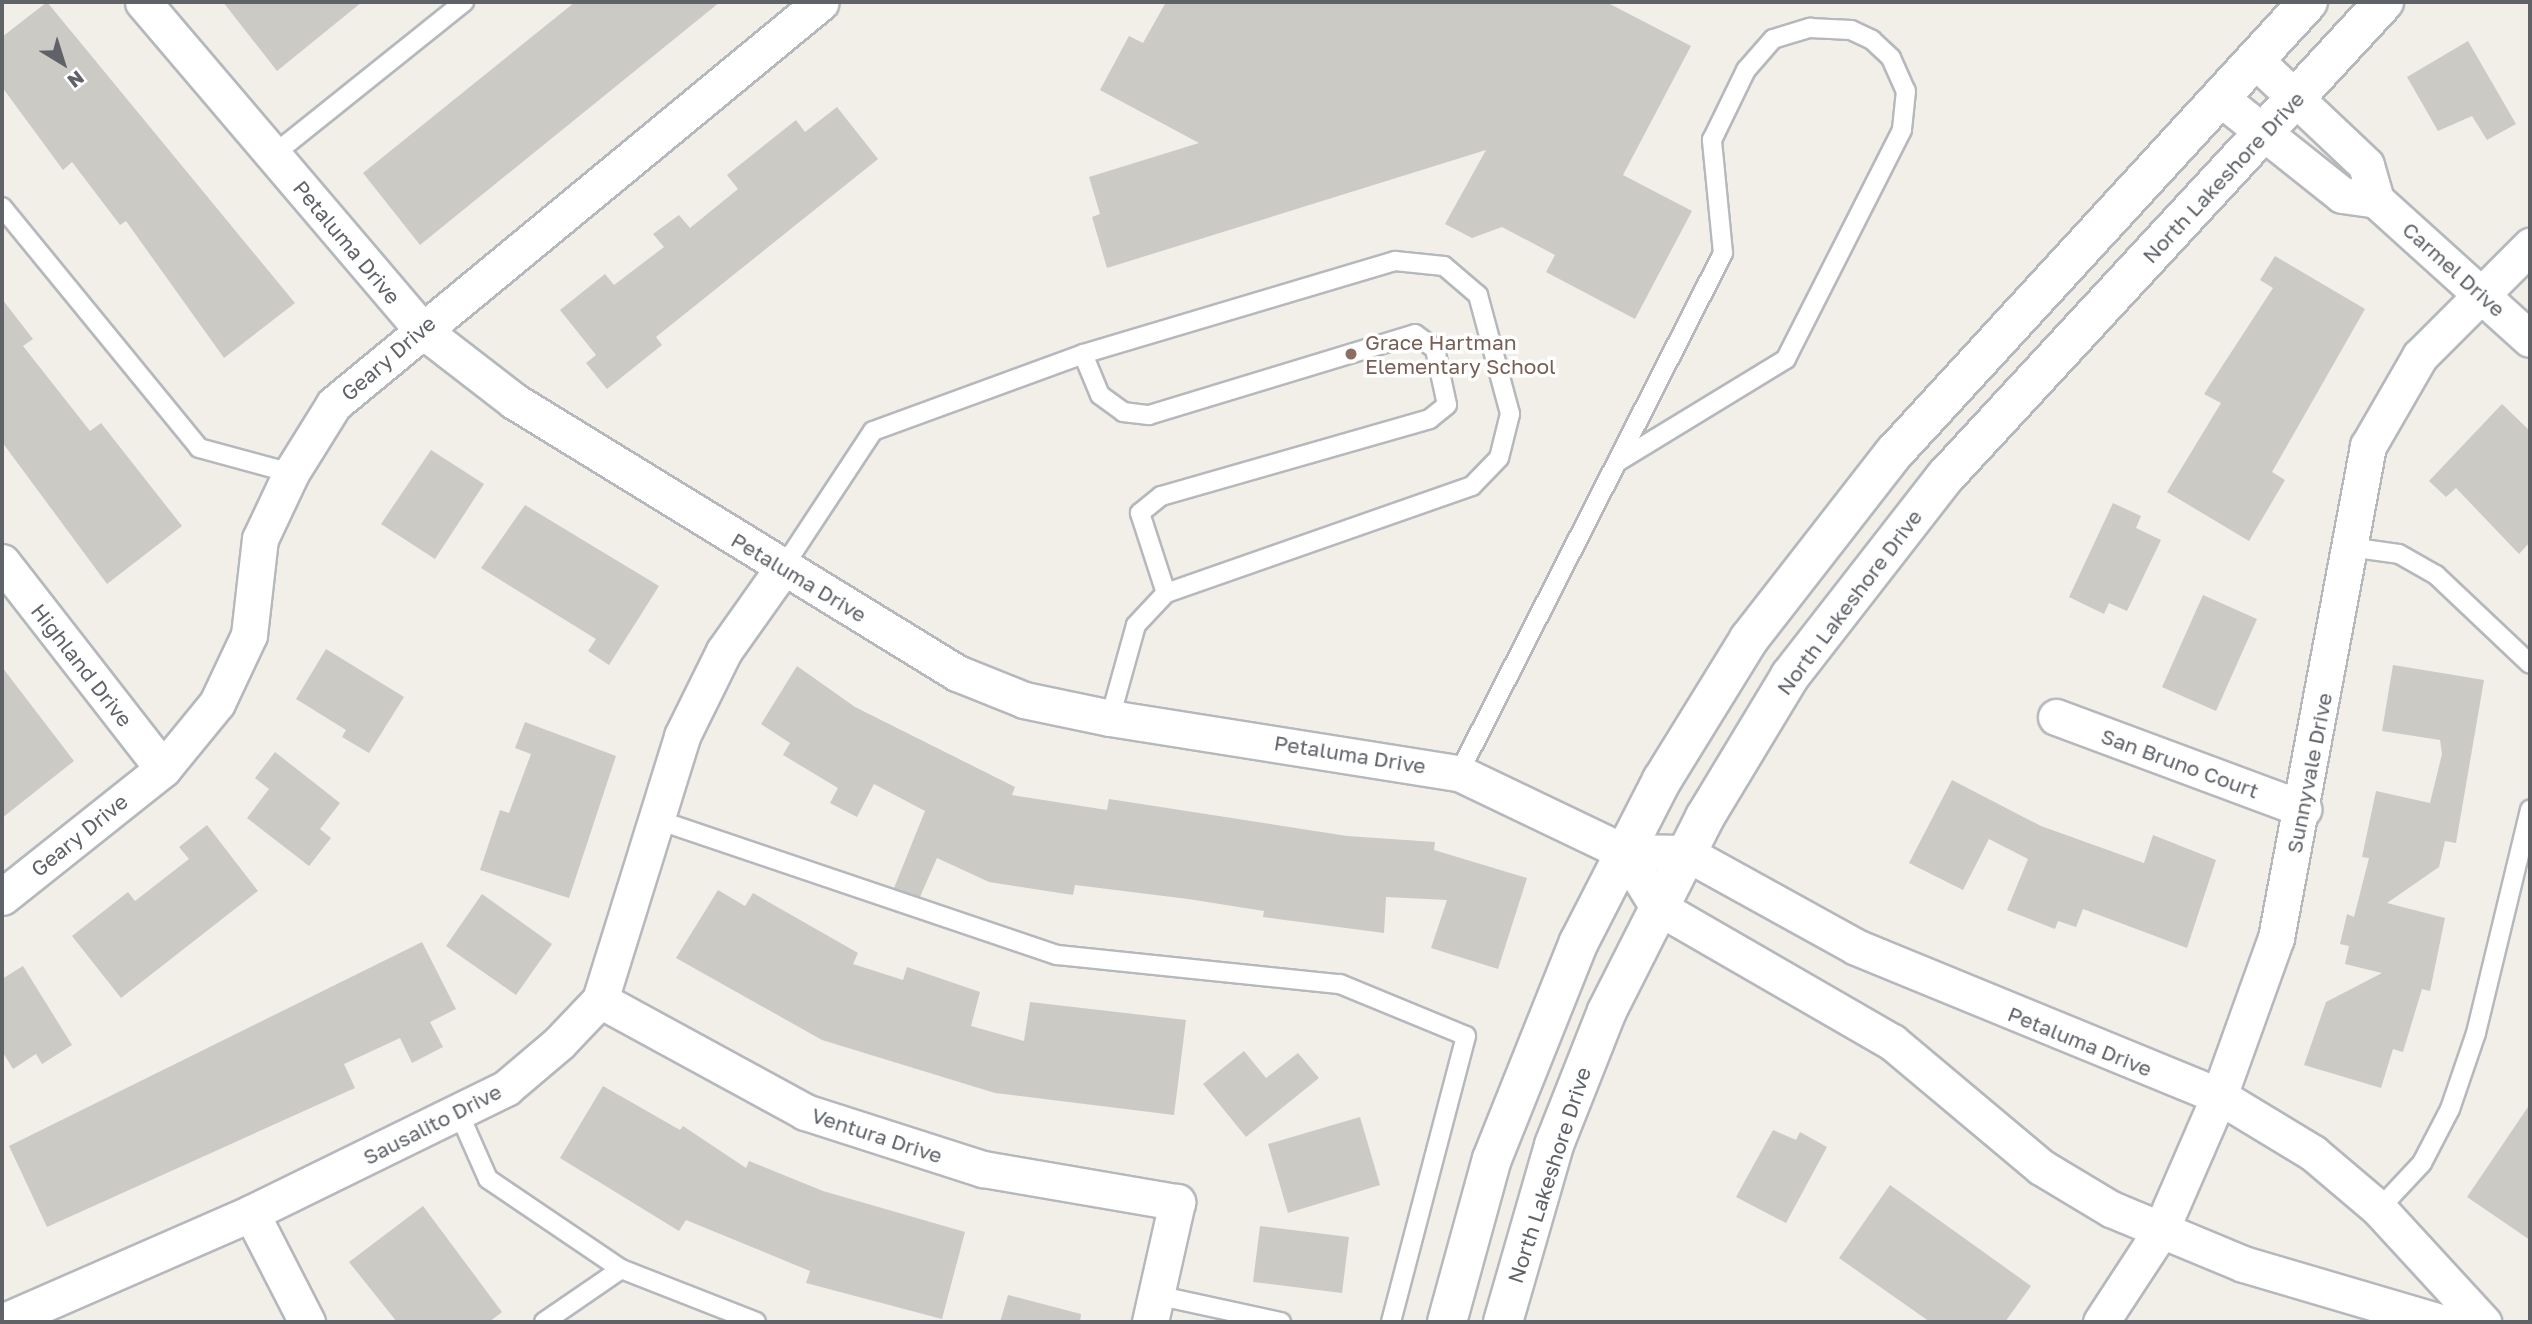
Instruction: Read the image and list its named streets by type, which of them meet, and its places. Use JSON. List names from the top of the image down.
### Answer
{
  "streets": {
    "main road": ["North Lakeshore Drive"],
    "street": [
      "Petaluma Drive",
      "Carmel Drive",
      "Geary Drive",
      "Highland Drive",
      "San Bruno Court",
      "Sunnyvale Drive",
      "Sausalito Drive",
      "Ventura Drive"
    ]
  },
  "crossings": [
    ["North Lakeshore Drive", "Petaluma Drive"],
    ["Petaluma Drive", "Geary Drive"],
    ["Petaluma Drive", "Sunnyvale Drive"],
    ["Petaluma Drive", "Sausalito Drive"],
    ["Carmel Drive", "Sunnyvale Drive"],
    ["Geary Drive", "Highland Drive"],
    ["San Bruno Court", "Sunnyvale Drive"],
    ["Sausalito Drive", "Ventura Drive"]
  ],
  "places": ["Grace Hartman Elementary School"],
  "north": "bottom right"
}
